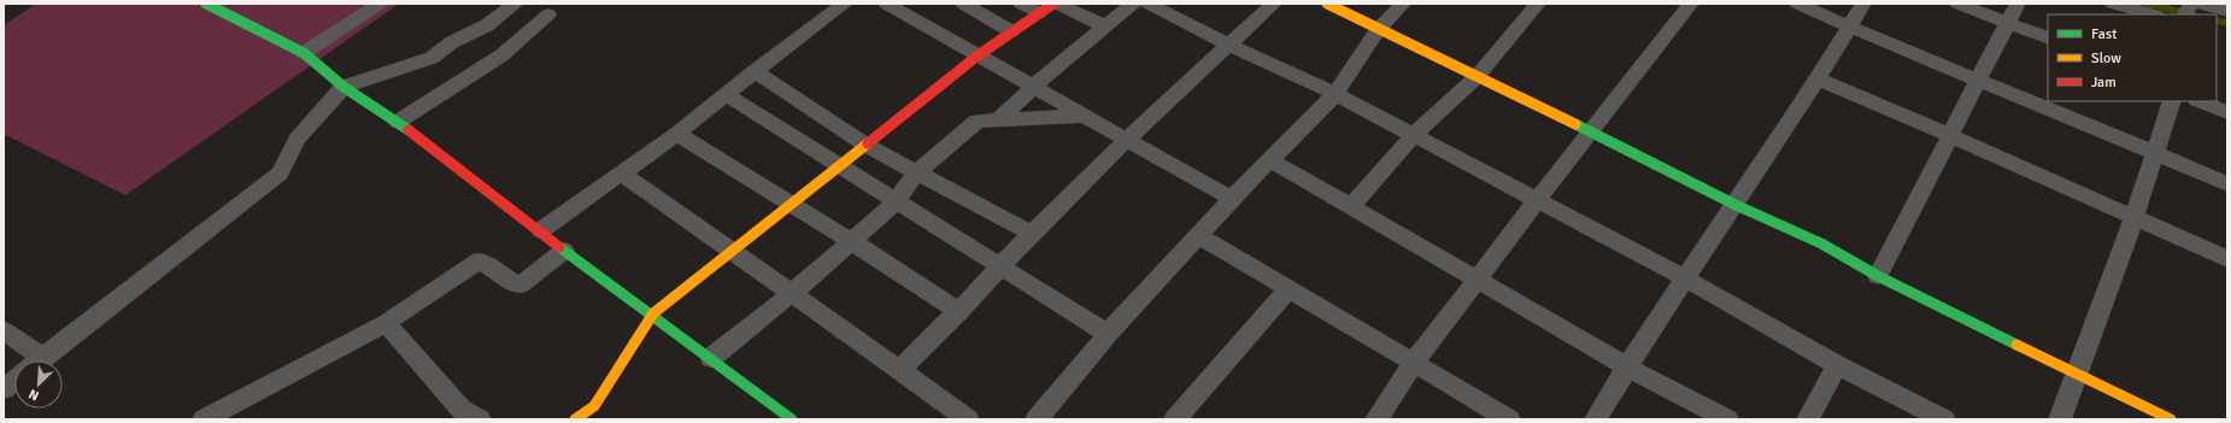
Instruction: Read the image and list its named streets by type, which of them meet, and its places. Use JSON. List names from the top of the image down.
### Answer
{
  "legend": ["Fast", "Slow", "Jam"],
  "north": "bottom left"
}
